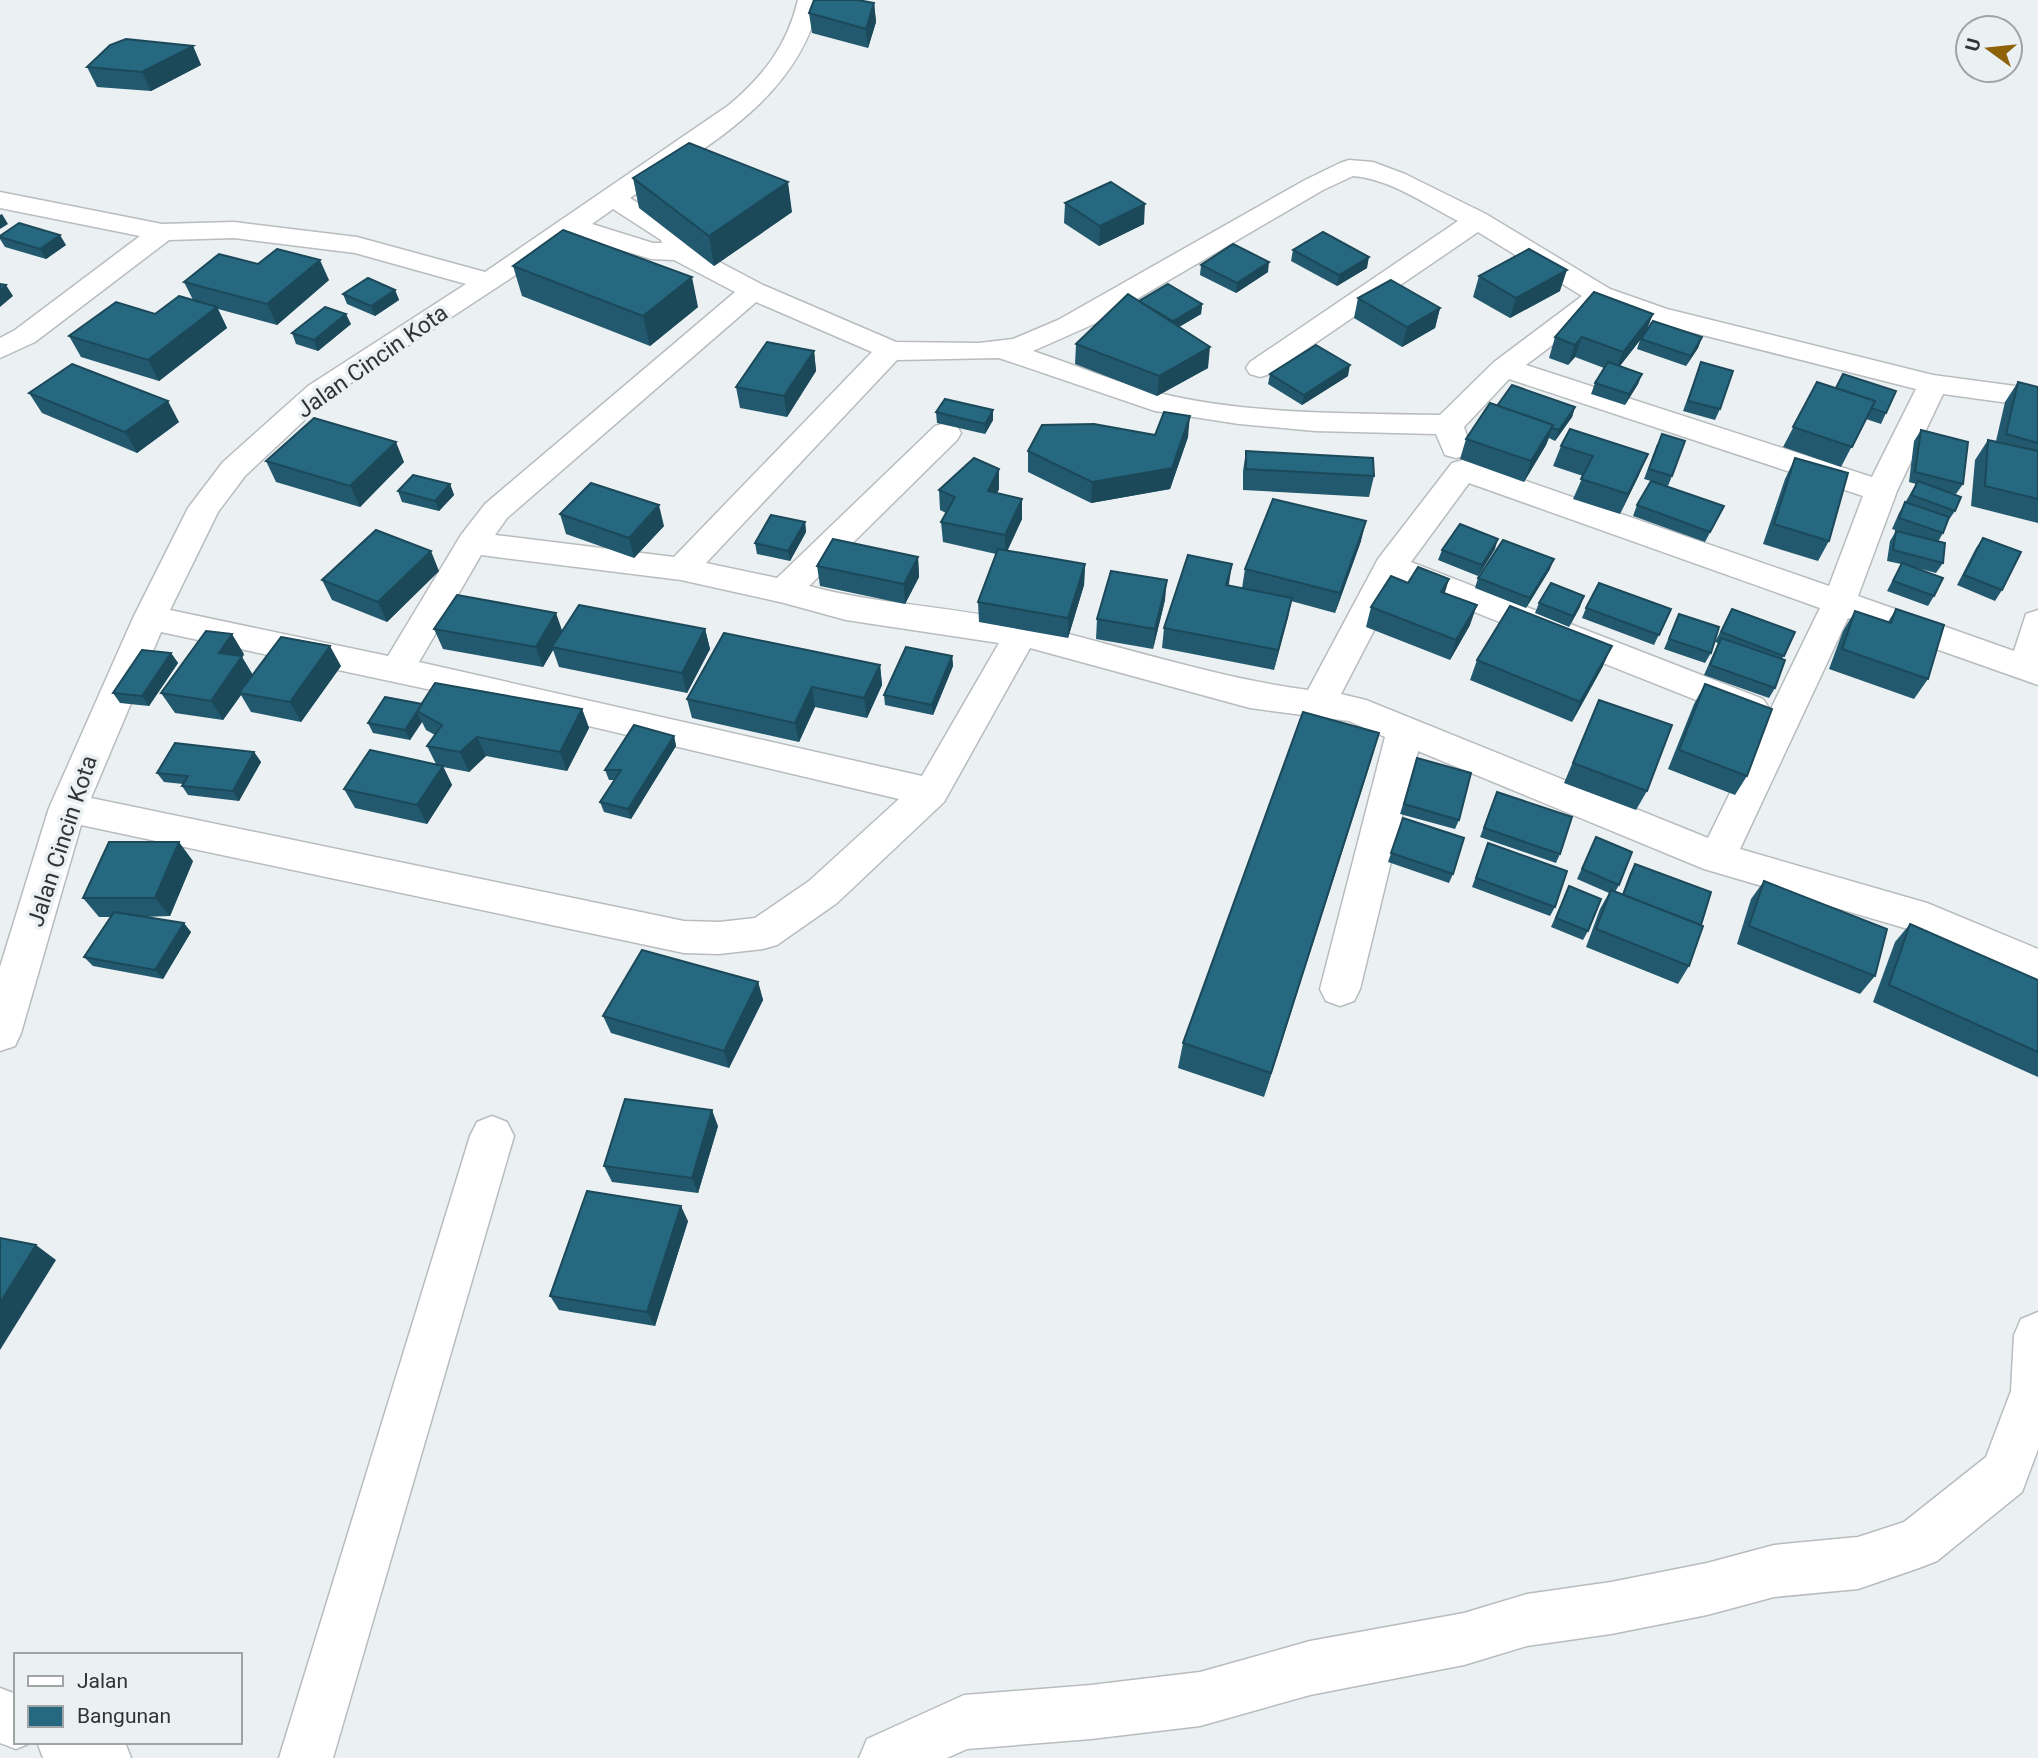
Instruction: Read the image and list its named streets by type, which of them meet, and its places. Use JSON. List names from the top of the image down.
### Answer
{
  "streets": {
    "street": ["Jalan Cincin Kota"]
  },
  "legend": ["Jalan", "Bangunan"],
  "north": "left"
}
